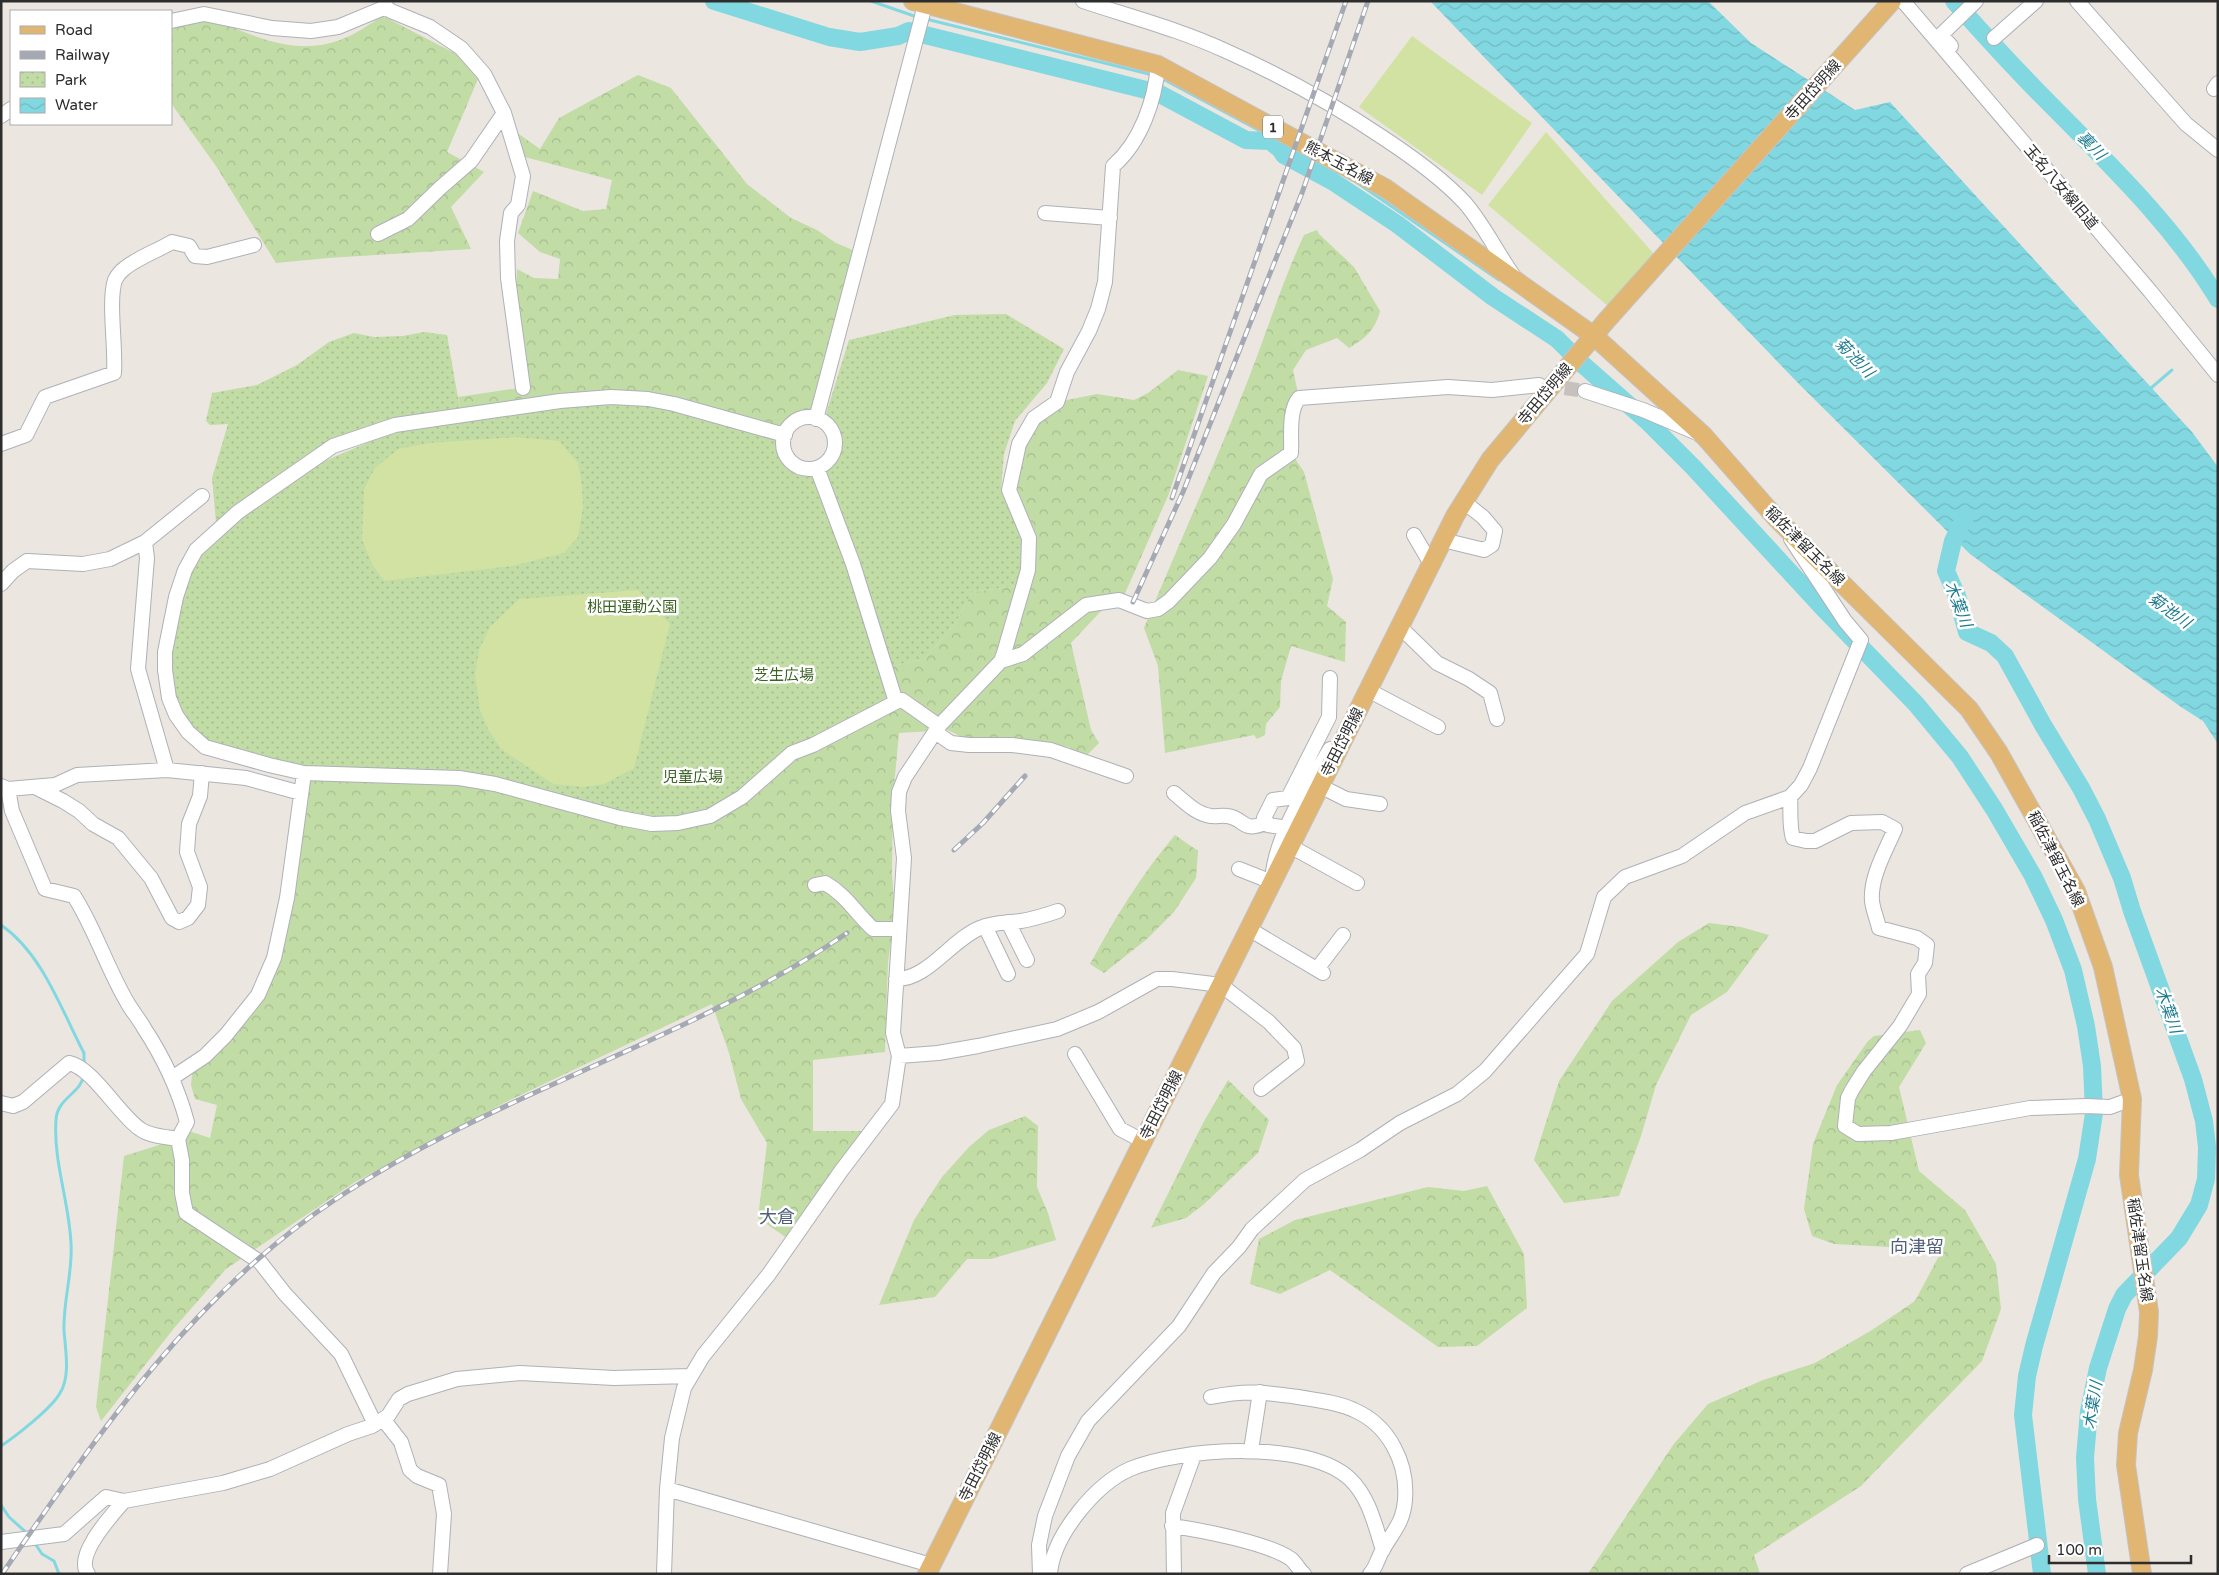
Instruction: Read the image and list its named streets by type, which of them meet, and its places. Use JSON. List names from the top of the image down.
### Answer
{
  "streets": {
    "main road": [
      "寺田岱明線",
      "1",
      "熊本玉名線",
      "稲佐津留玉名線"
    ],
    "street": ["玉名八女線旧道"]
  },
  "crossings": [
    ["寺田岱明線", "熊本玉名線"],
    ["寺田岱明線", "玉名八女線旧道"],
    ["寺田岱明線", "稲佐津留玉名線"],
    ["熊本玉名線", "稲佐津留玉名線"]
  ],
  "districts": ["大倉", "向津留"],
  "water": ["裏川", "菊池川", "木葉川"],
  "parks": ["桃田運動公園", "芝生広場", "児童広場"],
  "legend": [
    "Road",
    "Railway",
    "Park",
    "Water"
  ],
  "scale_bar": "100 m"
}
